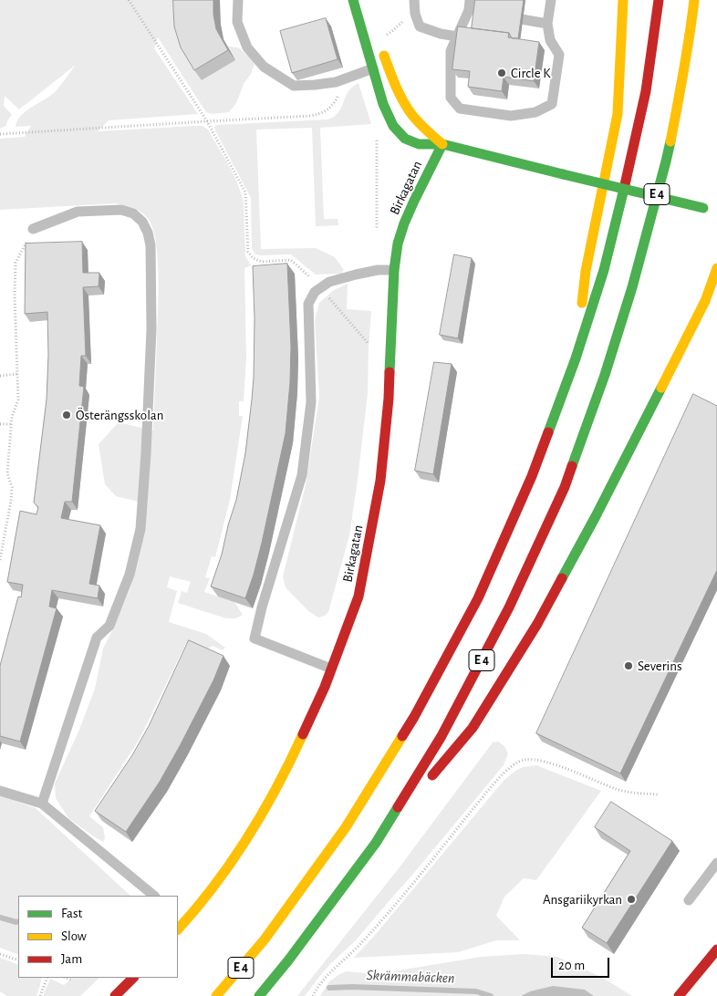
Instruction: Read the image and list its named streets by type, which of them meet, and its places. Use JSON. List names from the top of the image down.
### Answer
{
  "streets": {
    "main road": ["Birkagatan", "E 4"]
  },
  "water": ["Skrämmabäcken"],
  "places": [
    "Circle K",
    "Österängsskolan",
    "Severins",
    "Ansgariikyrkan"
  ],
  "legend": ["Fast", "Slow", "Jam"],
  "scale_bar": "20 m"
}
